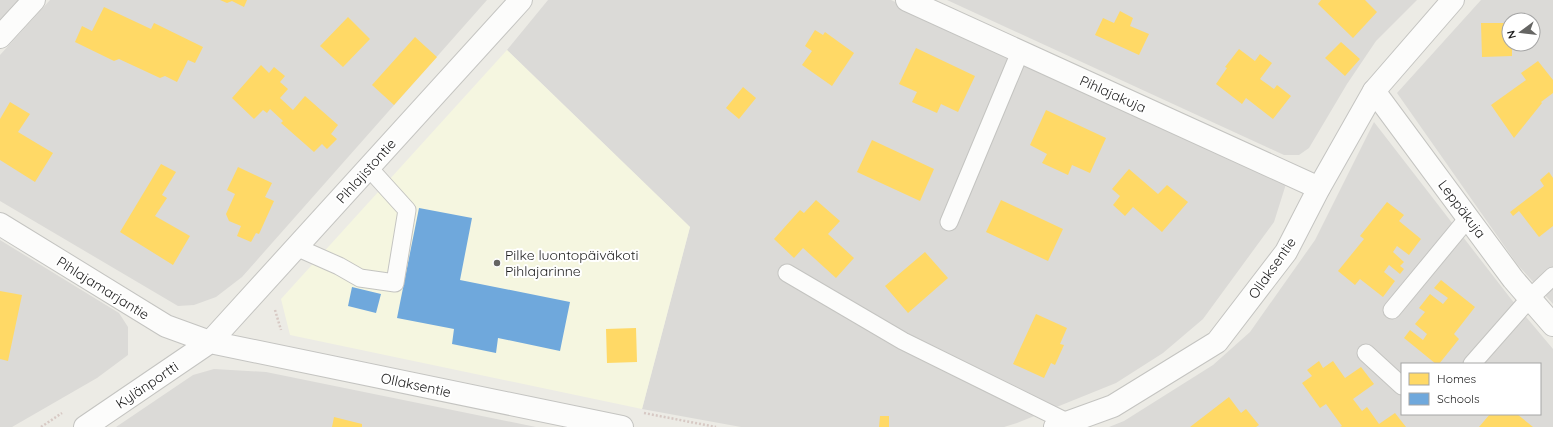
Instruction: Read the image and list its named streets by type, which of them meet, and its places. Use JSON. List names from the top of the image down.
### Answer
{
  "streets": {
    "street": [
      "Pihlajakuja",
      "Pihlajistontie",
      "Leppäkuja",
      "Ollaksentie",
      "Pihlajamarjantie",
      "Kylänportti"
    ]
  },
  "crossings": [
    ["Pihlajakuja", "Ollaksentie"],
    ["Pihlajistontie", "Ollaksentie"],
    ["Pihlajistontie", "Pihlajamarjantie"],
    ["Pihlajistontie", "Kylänportti"],
    ["Leppäkuja", "Ollaksentie"],
    ["Ollaksentie", "Pihlajamarjantie"],
    ["Ollaksentie", "Kylänportti"],
    ["Pihlajamarjantie", "Kylänportti"]
  ],
  "places": ["Pilke luontopäiväkoti Pihlajarinne"],
  "legend": ["Homes", "Schools"],
  "north": "left"
}
